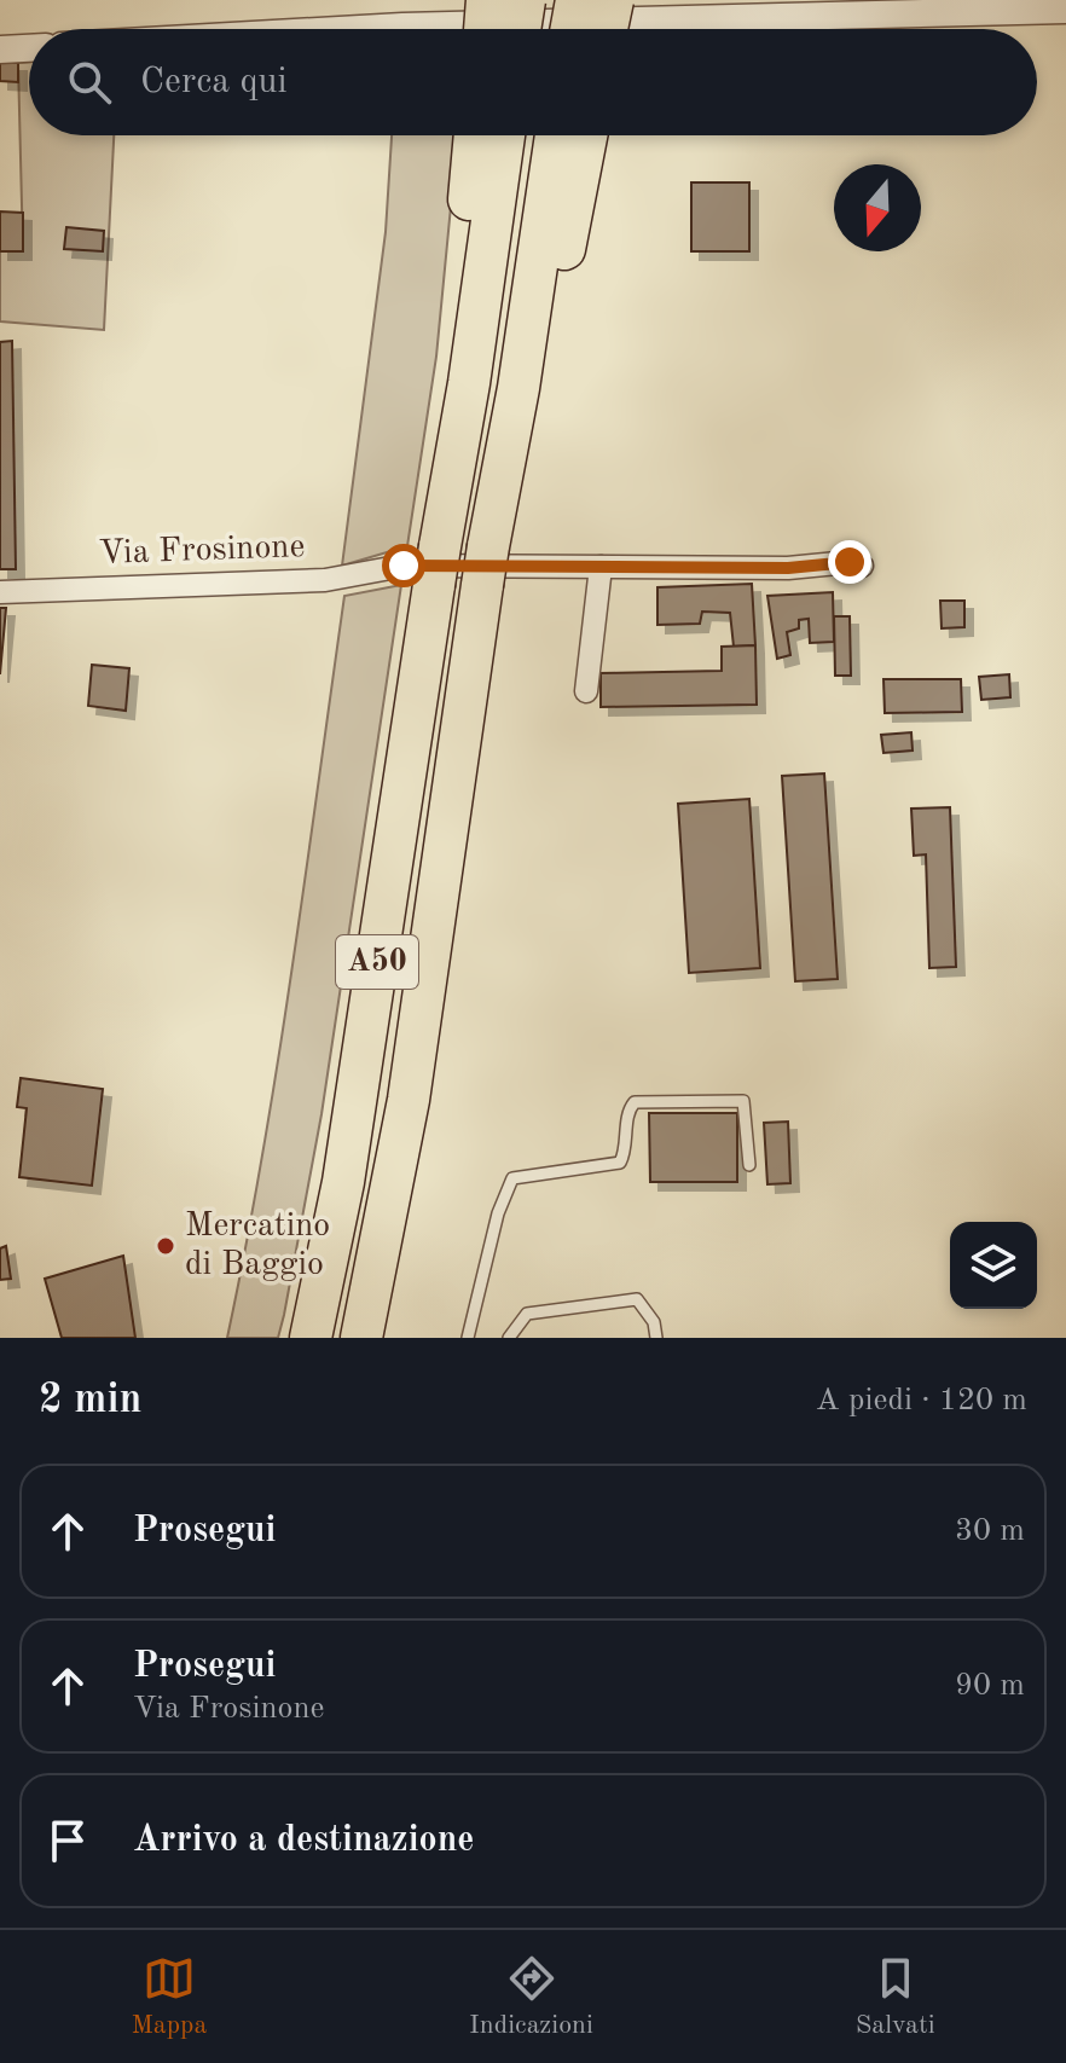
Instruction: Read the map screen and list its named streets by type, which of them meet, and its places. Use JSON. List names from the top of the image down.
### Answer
{
  "streets": {
    "highway": ["A50"],
    "street": ["Via Frosinone"]
  },
  "crossings": [
    ["Via Frosinone", "A50"]
  ],
  "places": ["Mercatino di Baggio"],
  "north": "bottom",
  "page": {
    "search": "Cerca qui",
    "heading": ["2 min", "A piedi · 120 m"],
    "list": [
      ["Prosegui", "30 m"],
      ["Prosegui", "Via Frosinone", "90 m"],
      "Arrivo a destinazione"
    ],
    "nav": ["Mappa", "Indicazioni", "Salvati"]
  }
}
